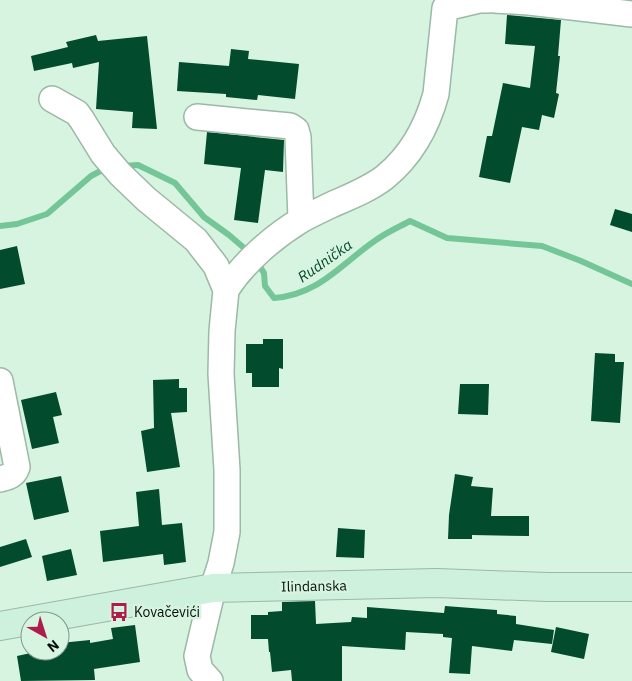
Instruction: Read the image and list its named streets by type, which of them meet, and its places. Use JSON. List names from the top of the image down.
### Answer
{
  "streets": {
    "street": ["Ilindanska"]
  },
  "water": ["Rudnička"],
  "places": {
    "bus stop": ["Kovačevići"]
  },
  "north": "bottom right"
}
